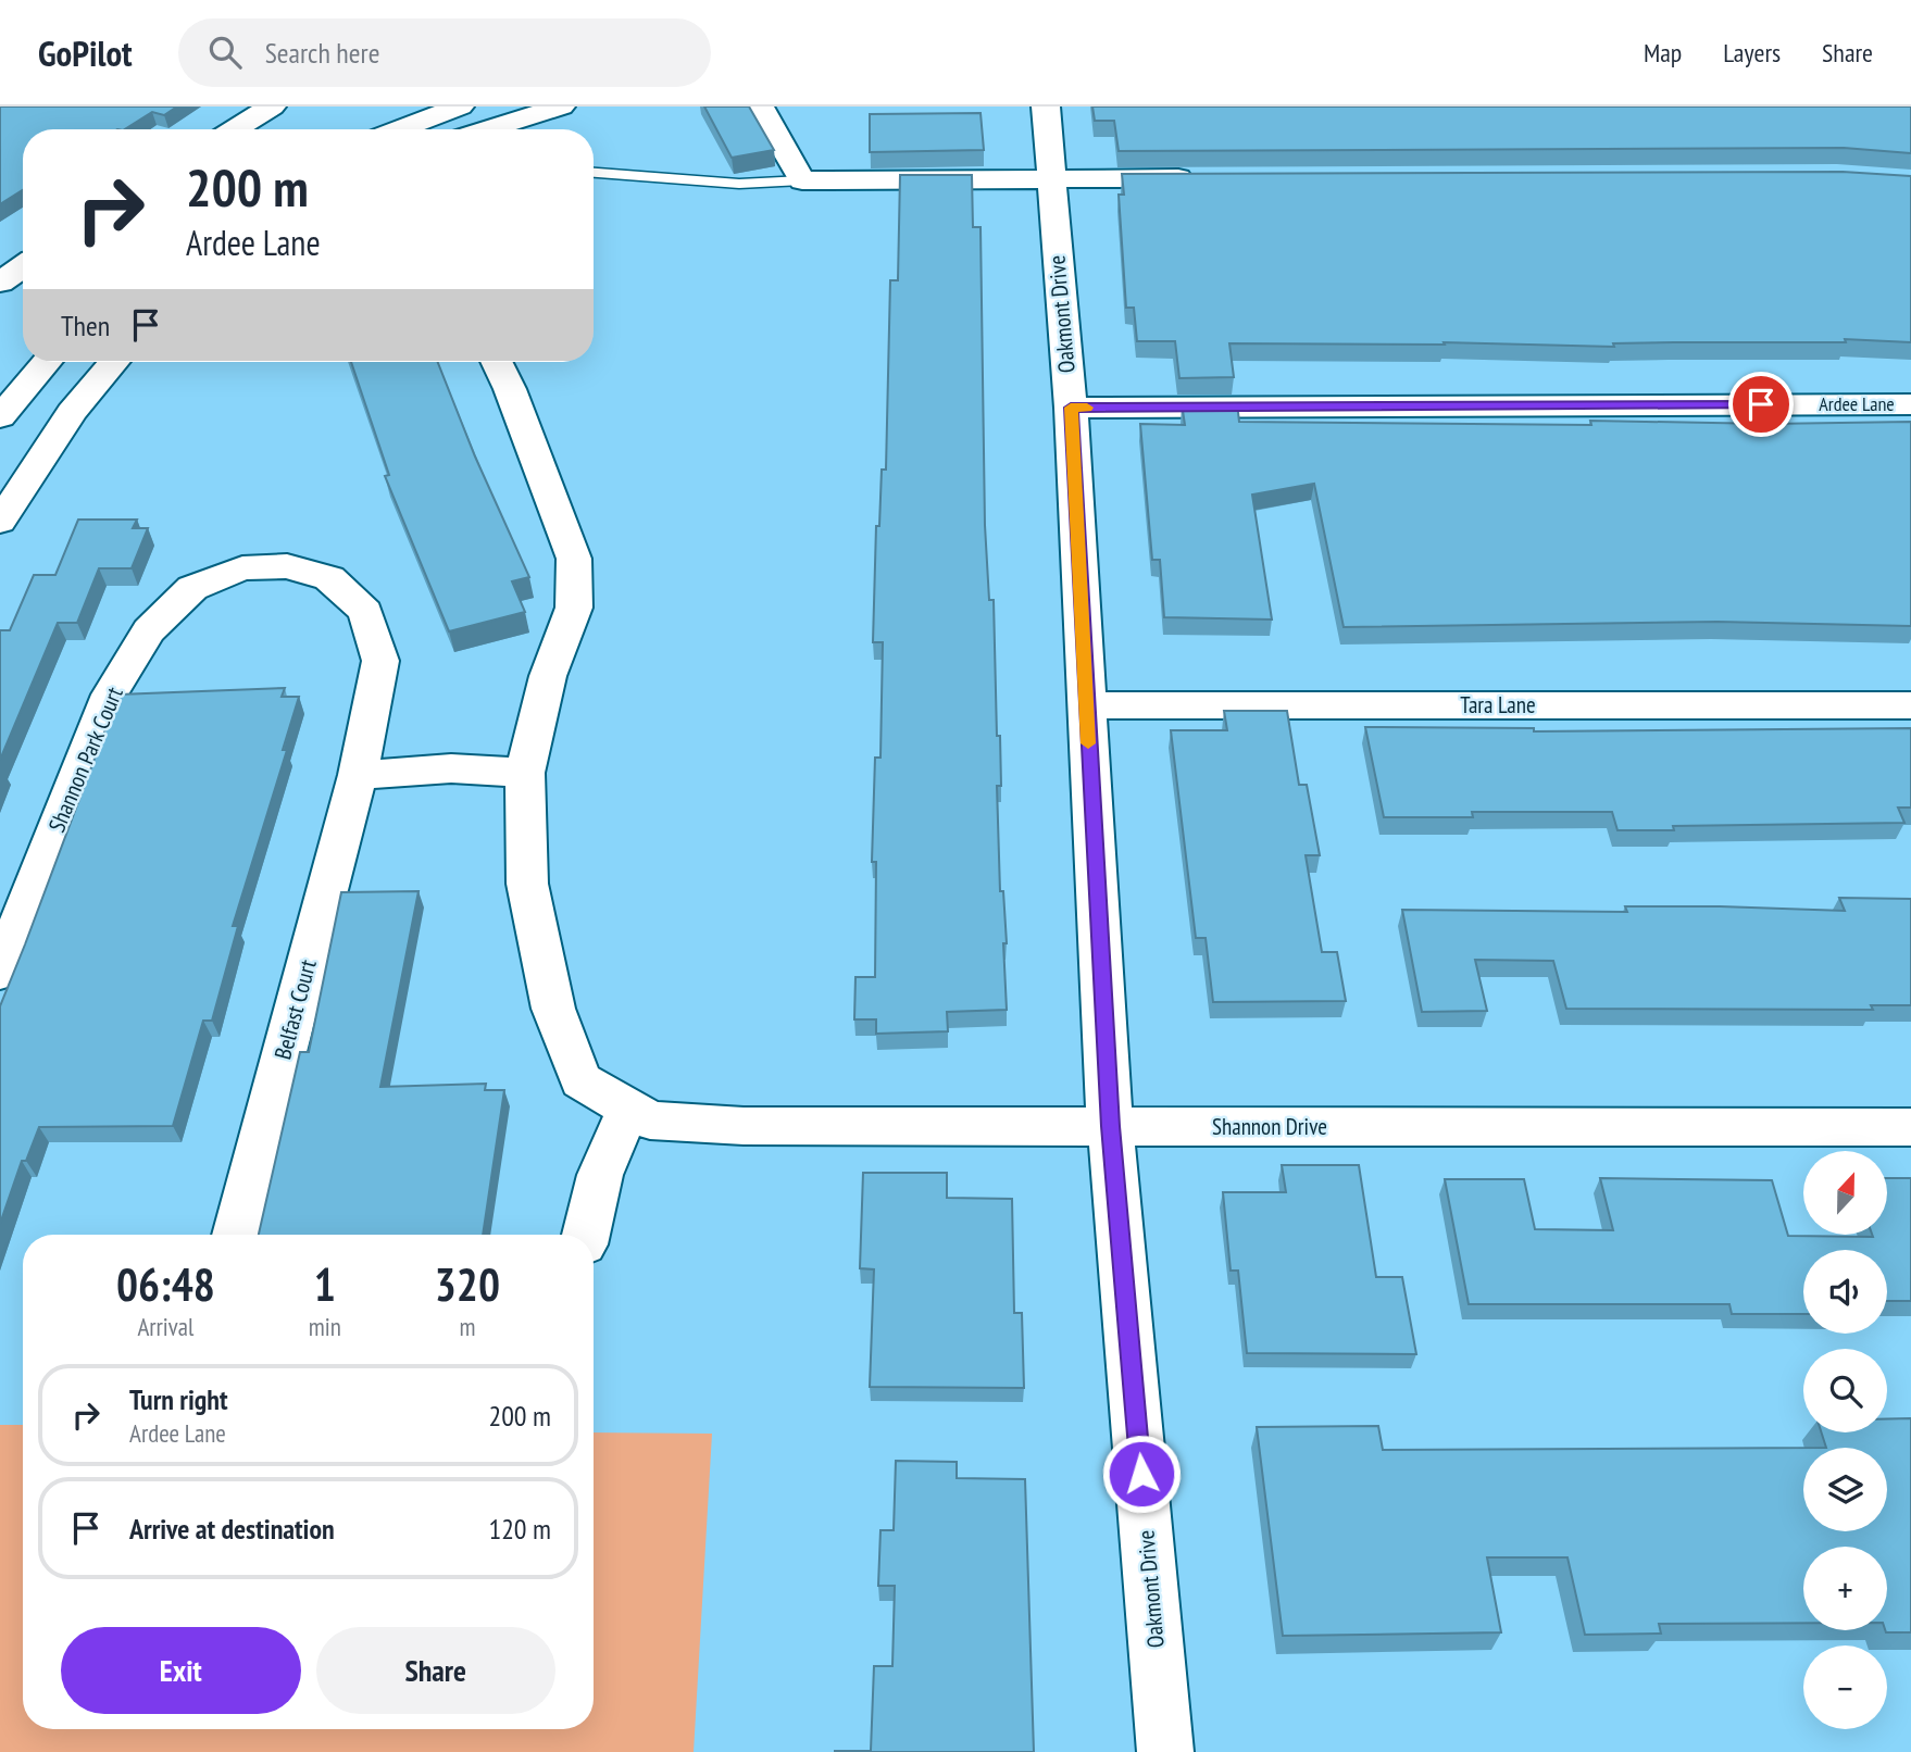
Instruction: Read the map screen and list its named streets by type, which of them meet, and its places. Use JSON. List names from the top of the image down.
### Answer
{
  "streets": {
    "street": [
      "Oakmont Drive",
      "Ardee Lane",
      "Tara Lane",
      "Shannon Park Court",
      "Belfast Court",
      "Shannon Drive"
    ]
  },
  "crossings": [
    ["Oakmont Drive", "Ardee Lane"],
    ["Oakmont Drive", "Tara Lane"],
    ["Oakmont Drive", "Shannon Drive"],
    ["Shannon Park Court", "Belfast Court"]
  ],
  "north": "top",
  "page": {
    "header": "GoPilot",
    "search": "Search here",
    "nav": ["Map", "Layers", "Share"],
    "turn": ["200 m", "Ardee Lane"],
    "then": "Then",
    "map_buttons": ["+", "−"],
    "eta": [
      "06:48",
      "Arrival",
      "1",
      "min",
      "320",
      "m"
    ],
    "list": [
      {
        "name": "Turn right",
        "note": "Ardee Lane",
        "value": "200 m"
      },
      {
        "name": "Arrive at destination",
        "value": "120 m"
      }
    ],
    "buttons": ["Exit", "Share"]
  }
}
